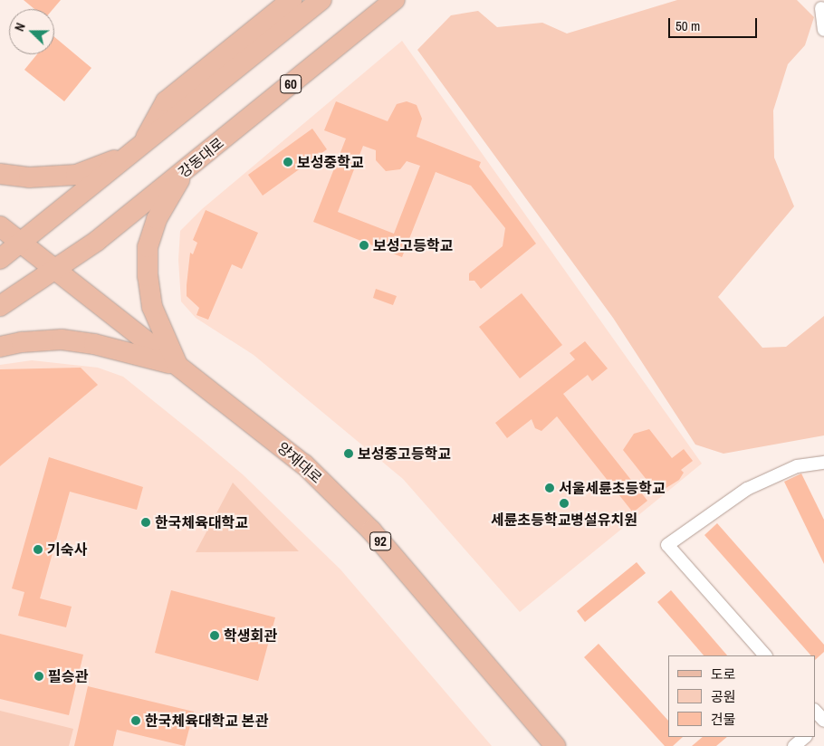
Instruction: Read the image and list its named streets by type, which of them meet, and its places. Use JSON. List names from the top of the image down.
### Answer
{
  "streets": {
    "main road": [
      "60",
      "강동대로",
      "양재대로",
      "92"
    ]
  },
  "crossings": [
    ["강동대로", "양재대로"]
  ],
  "places": [
    "보성중학교",
    "보성고등학교",
    "보성중고등학교",
    "서울세륜초등학교",
    "세륜초등학교병설유치원",
    "한국체육대학교",
    "기숙사",
    "학생회관",
    "필승관",
    "한국체육대학교 본관"
  ],
  "legend": ["도로", "공원", "건물"],
  "scale_bar": "50 m",
  "north": "left"
}
